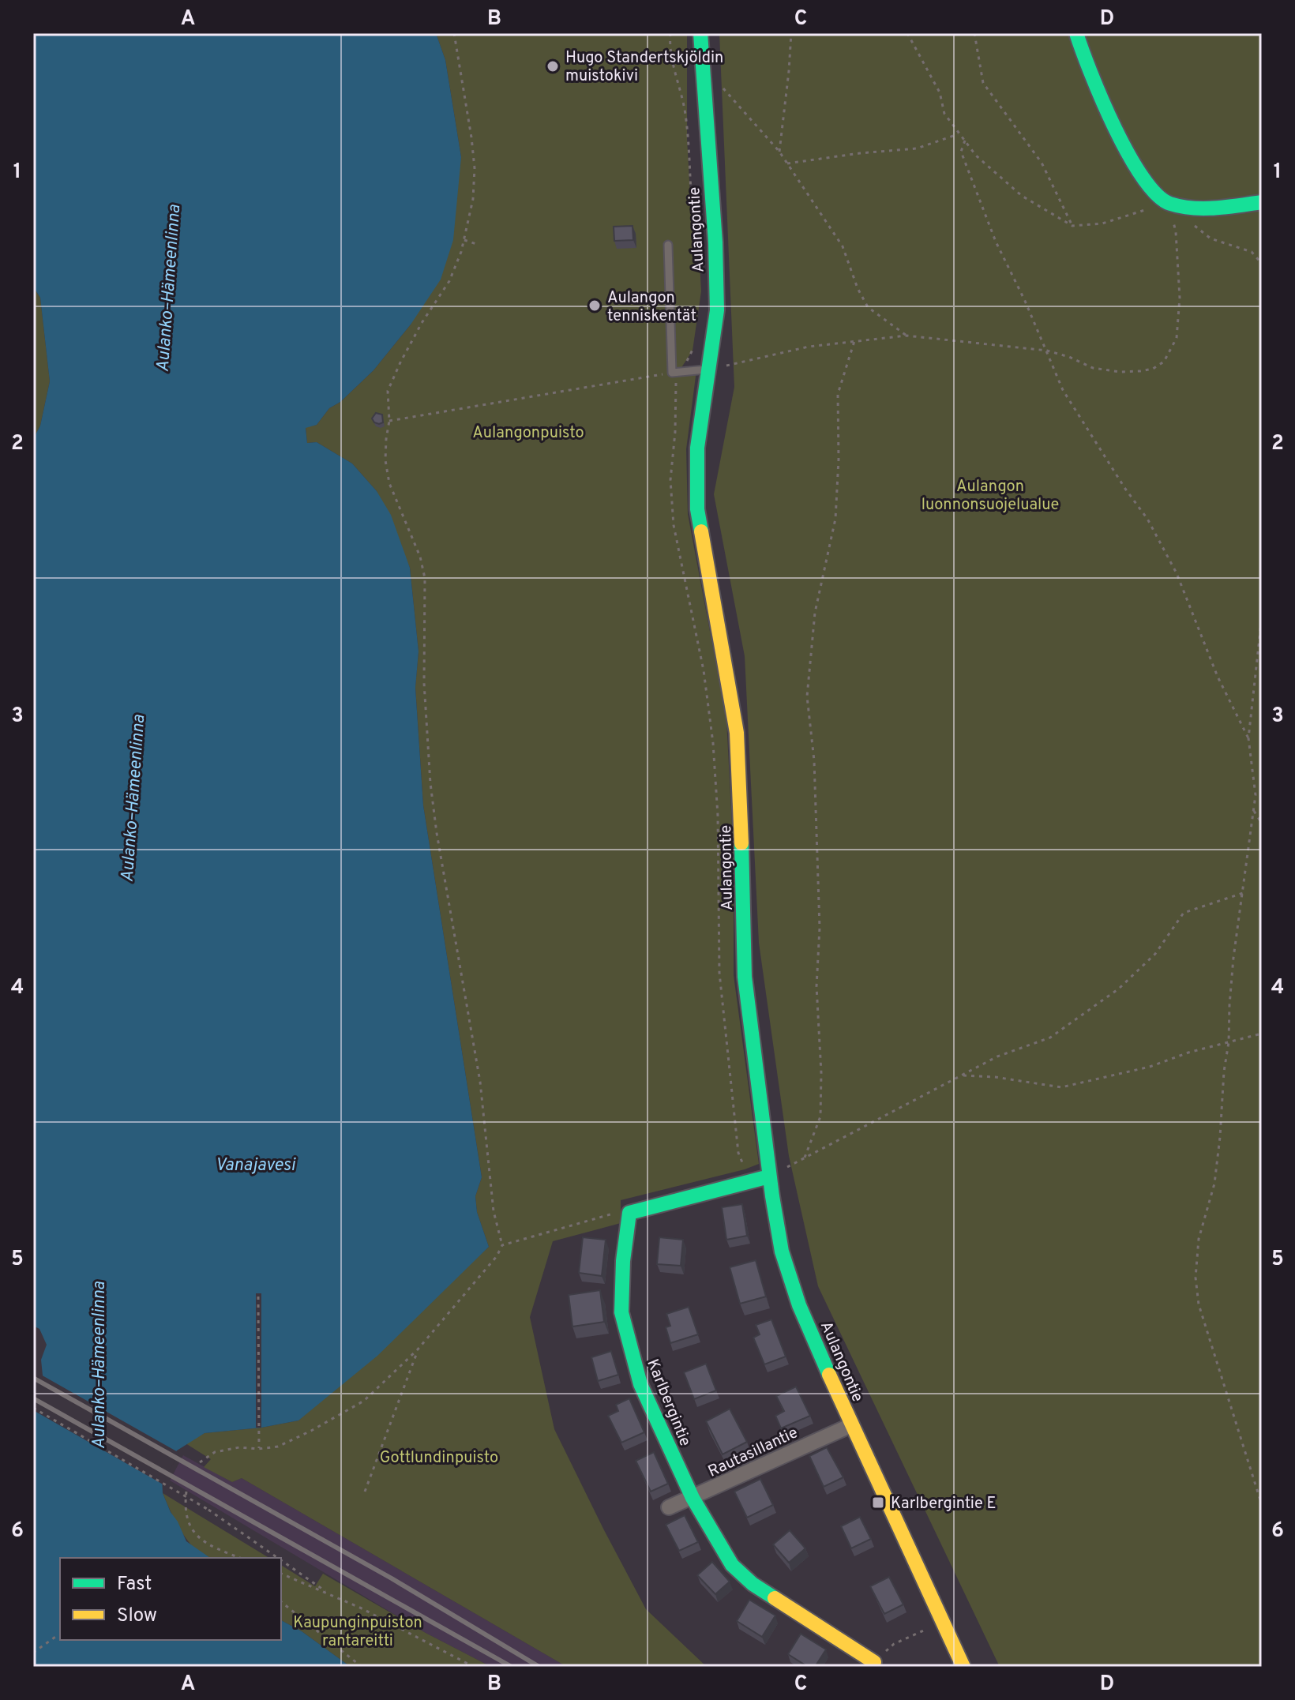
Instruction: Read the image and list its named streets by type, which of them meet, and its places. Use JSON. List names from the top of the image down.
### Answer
{
  "streets": {
    "main road": ["Aulangontie", "Karlbergintie"],
    "street": ["Rautasillantie"]
  },
  "crossings": [
    ["Aulangontie", "Rautasillantie"],
    ["Karlbergintie", "Rautasillantie"]
  ],
  "water": ["Aulanko–Hämeenlinna", "Vanajavesi"],
  "parks": [
    "Aulangonpuisto",
    "Aulangon luonnonsuojelualue",
    "Gottlundinpuisto",
    "Kaupunginpuiston rantareitti"
  ],
  "places": {
    "other": ["Hugo Standertskjöldin muistokivi", "Aulangon tenniskentät"],
    "transit": ["Karlbergintie E"]
  },
  "legend": ["Fast", "Slow"],
  "grid": {
    "columns": [
      "A",
      "B",
      "C",
      "D"
    ],
    "rows": [
      "1",
      "2",
      "3",
      "4",
      "5",
      "6"
    ]
  }
}
